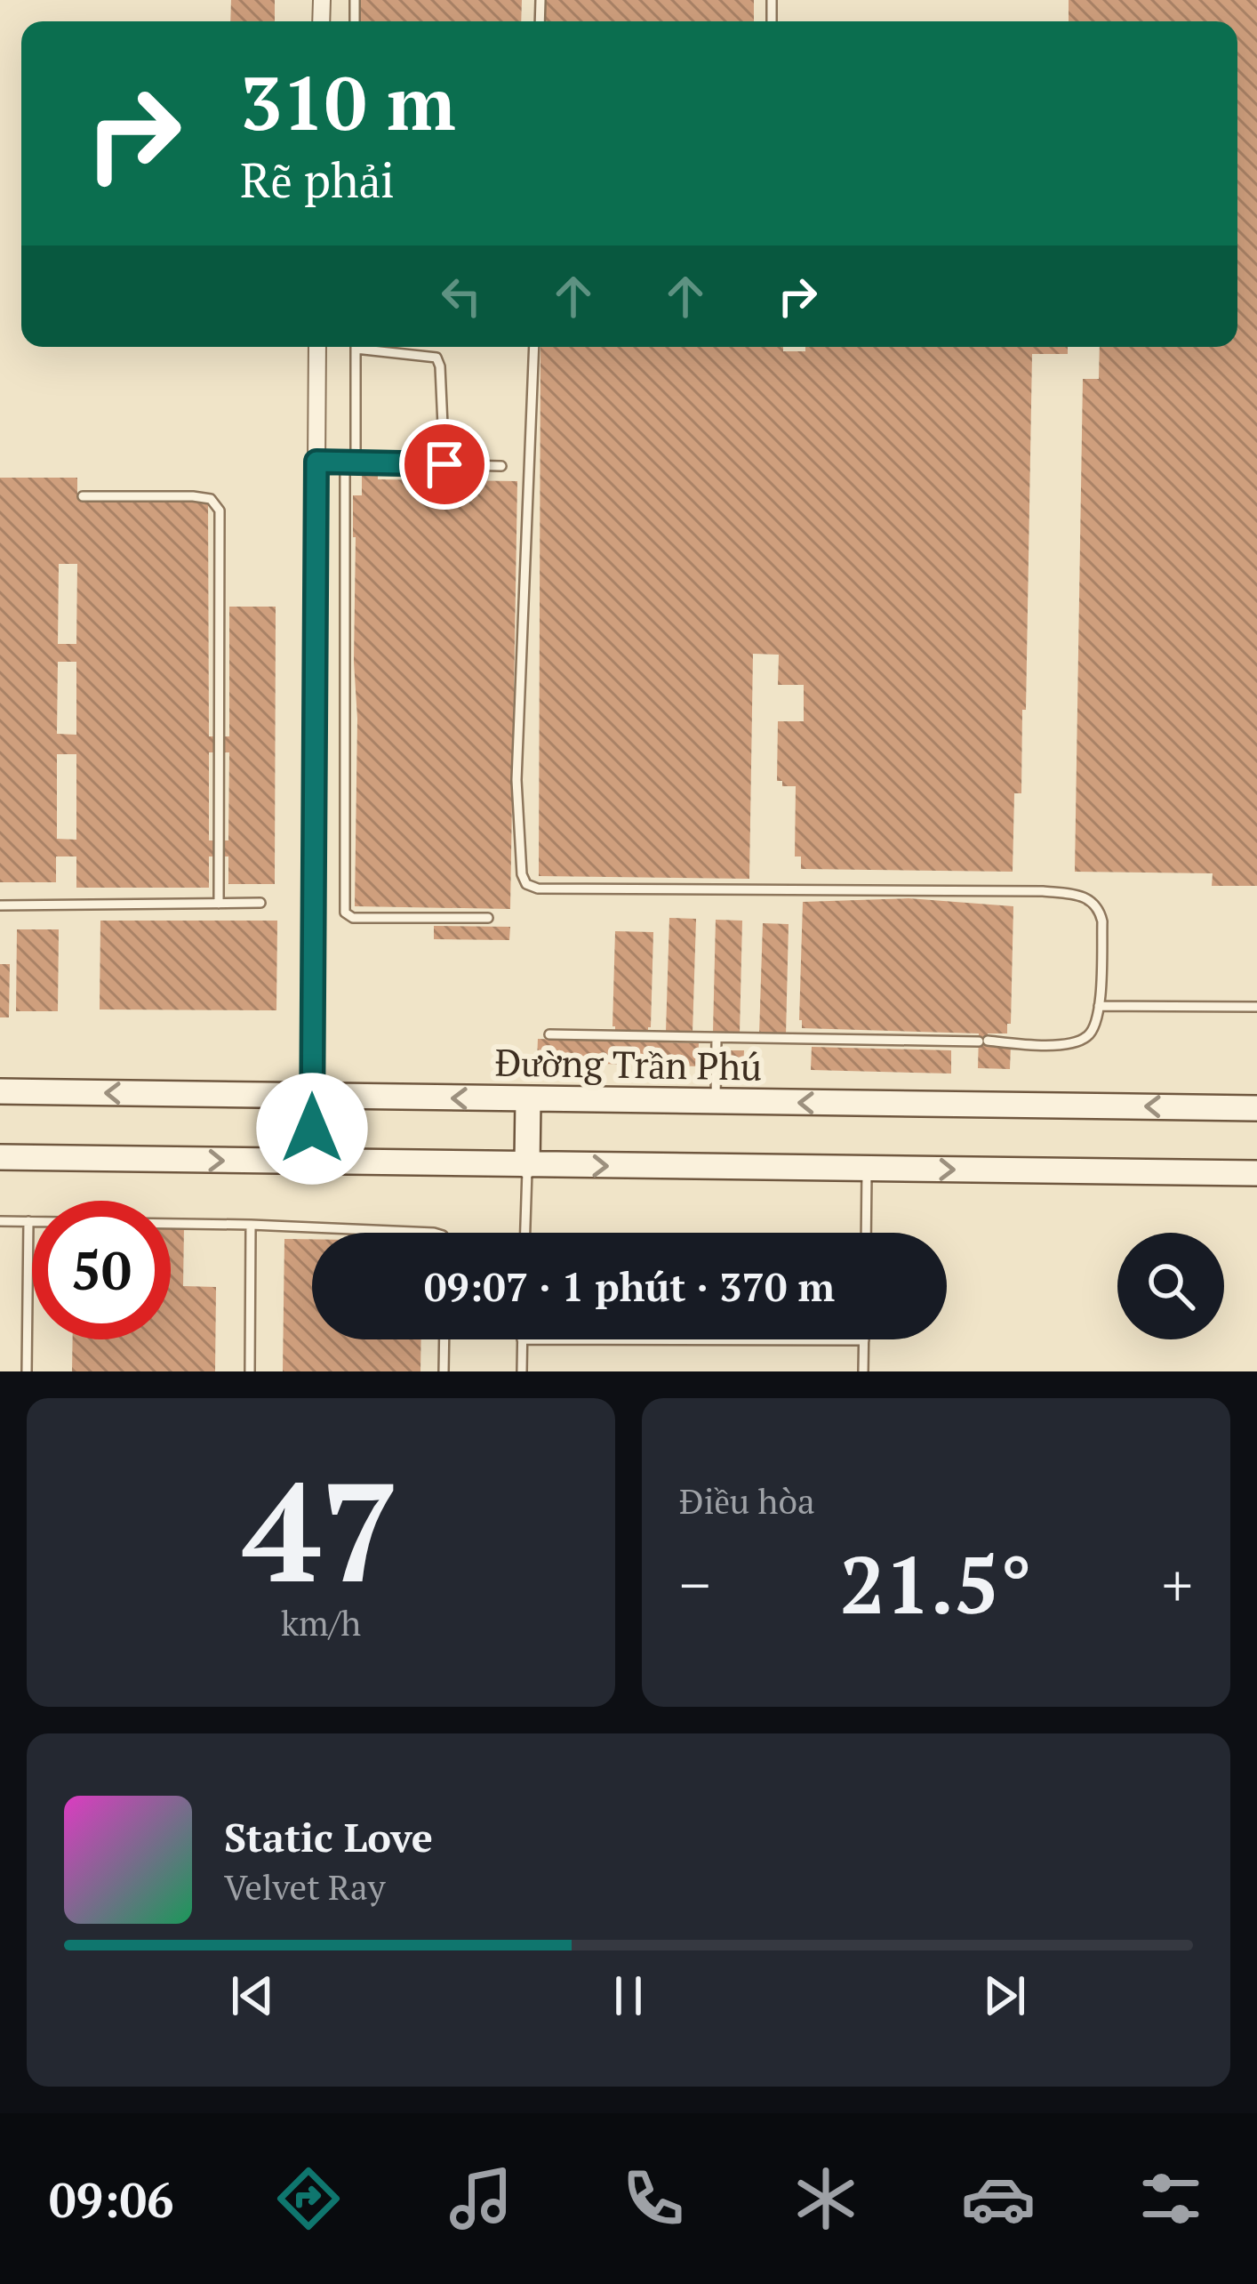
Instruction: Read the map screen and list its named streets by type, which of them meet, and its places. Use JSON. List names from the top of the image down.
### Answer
{
  "streets": {
    "main road": ["Đường Trần Phú"]
  },
  "page": {
    "turn": ["310 m", "Rẽ phải"],
    "limit": "50",
    "trip": "09:07 · 1 phút · 370 m",
    "tile": [
      ["47", "km/h"],
      "Điều hòa"
    ],
    "heat": ["−", "21.5°", "+"],
    "song": ["Static Love", "Velvet Ray"],
    "tabs": "09:06"
  }
}
